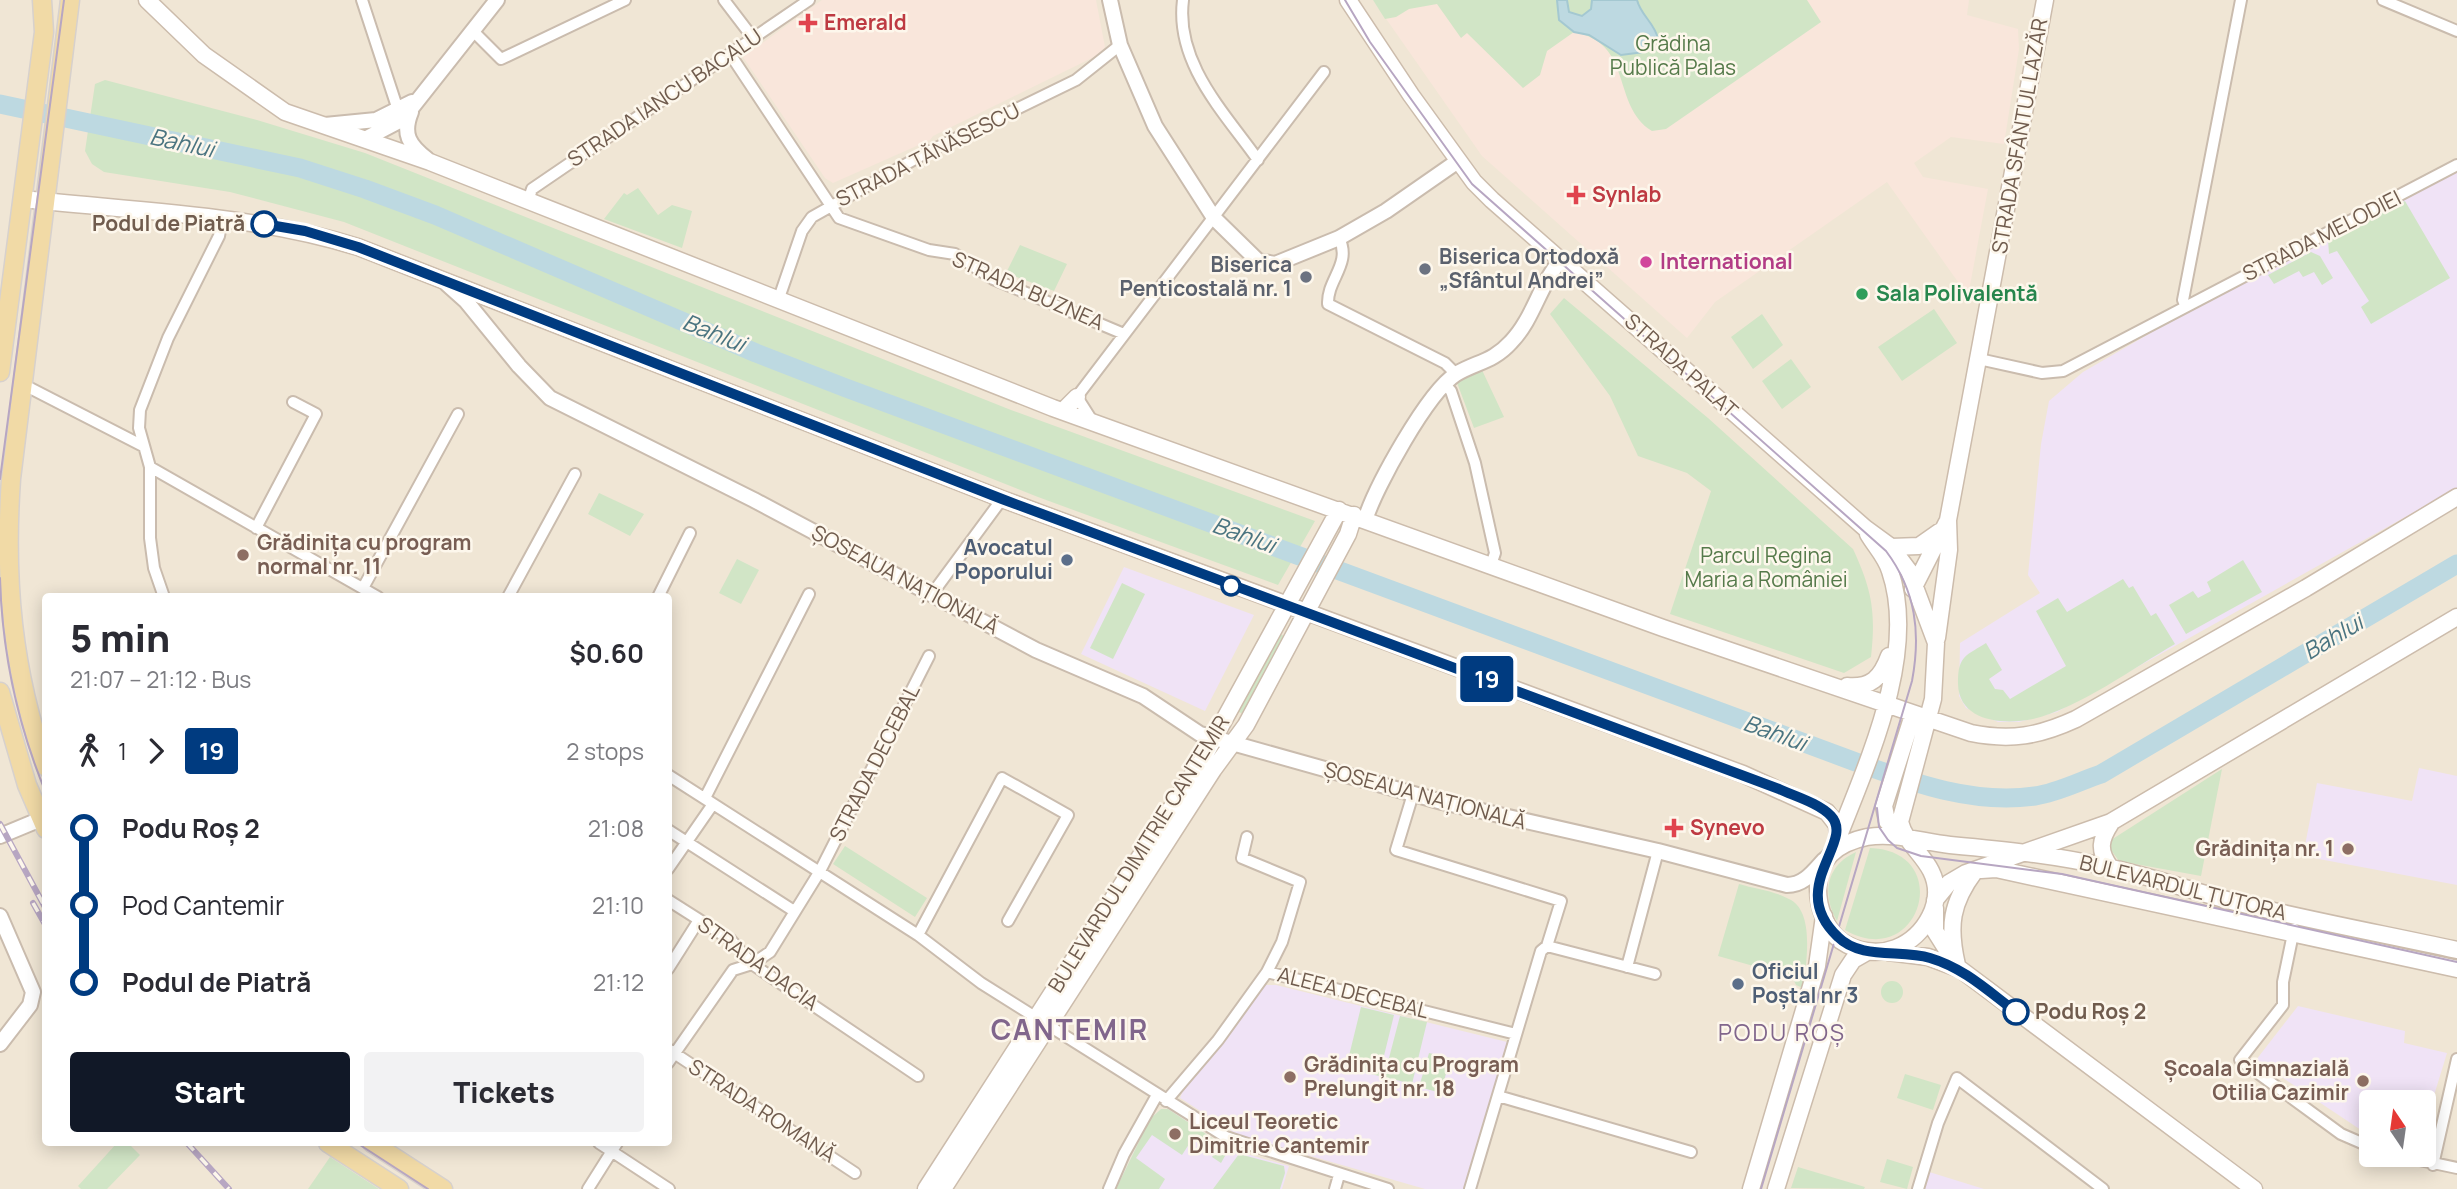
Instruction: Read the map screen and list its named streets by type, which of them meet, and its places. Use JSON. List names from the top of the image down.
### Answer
{
  "streets": {
    "main road": [
      "STRADA SFÂNTUL LAZĂR",
      "STRADA PALAT",
      "ȘOSEAUA NAȚIONALĂ",
      "BULEVARDUL DIMITRIE CANTEMIR",
      "BULEVARDUL ȚUȚORA"
    ],
    "street": [
      "STRADA IANCU BACALU",
      "STRADA TĂNĂSESCU",
      "STRADA MELODIEI",
      "STRADA BUZNEA",
      "STRADA DECEBAL",
      "STRADA DACIA",
      "ALEEA DECEBAL",
      "STRADA ROMANĂ"
    ]
  },
  "crossings": [
    ["STRADA IANCU BACALU", "STRADA BUZNEA"],
    ["STRADA SFÂNTUL LAZĂR", "STRADA MELODIEI"],
    ["STRADA SFÂNTUL LAZĂR", "STRADA PALAT"],
    ["STRADA TĂNĂSESCU", "STRADA BUZNEA"],
    ["ȘOSEAUA NAȚIONALĂ", "BULEVARDUL DIMITRIE CANTEMIR"],
    ["ȘOSEAUA NAȚIONALĂ", "BULEVARDUL ȚUȚORA"],
    ["STRADA DECEBAL", "STRADA DACIA"]
  ],
  "districts": ["CANTEMIR", "PODU ROȘ"],
  "water": ["Bahlui"],
  "parks": ["Grădina Publică Palas", "Parcul Regina Maria a României"],
  "places": {
    "health": ["Emerald", "Synlab", "Synevo"],
    "other": [
      "Podul de Piatră",
      "International",
      "Biserica Ortodoxă „Sfântul Andrei”",
      "Biserica Penticostală nr. 1",
      "Sala Polivalentă",
      "Grădinița cu program normal nr. 11",
      "Avocatul Poporului",
      "Grădinița nr. 1",
      "Oficiul Poștal nr 3",
      "Podu Roș 2",
      "Grădinița cu Program Prelungit nr. 18",
      "Școala Gimnazială Otilia Cazimir",
      "Liceul Teoretic Dimitrie Cantemir"
    ]
  },
  "lines": ["bus line 19"],
  "north": "top",
  "page": {
    "on_map": "19",
    "heading": ["5 min", "21:07 – 21:12 · Bus", "$0.60"],
    "legs": ["1", "19", "2 stops"],
    "list": [
      {
        "name": "Podu Roș 2",
        "value": "21:08"
      },
      {
        "name": "Pod Cantemir",
        "value": "21:10"
      },
      {
        "name": "Podul de Piatră",
        "value": "21:12"
      }
    ],
    "buttons": ["Start", "Tickets"]
  }
}
